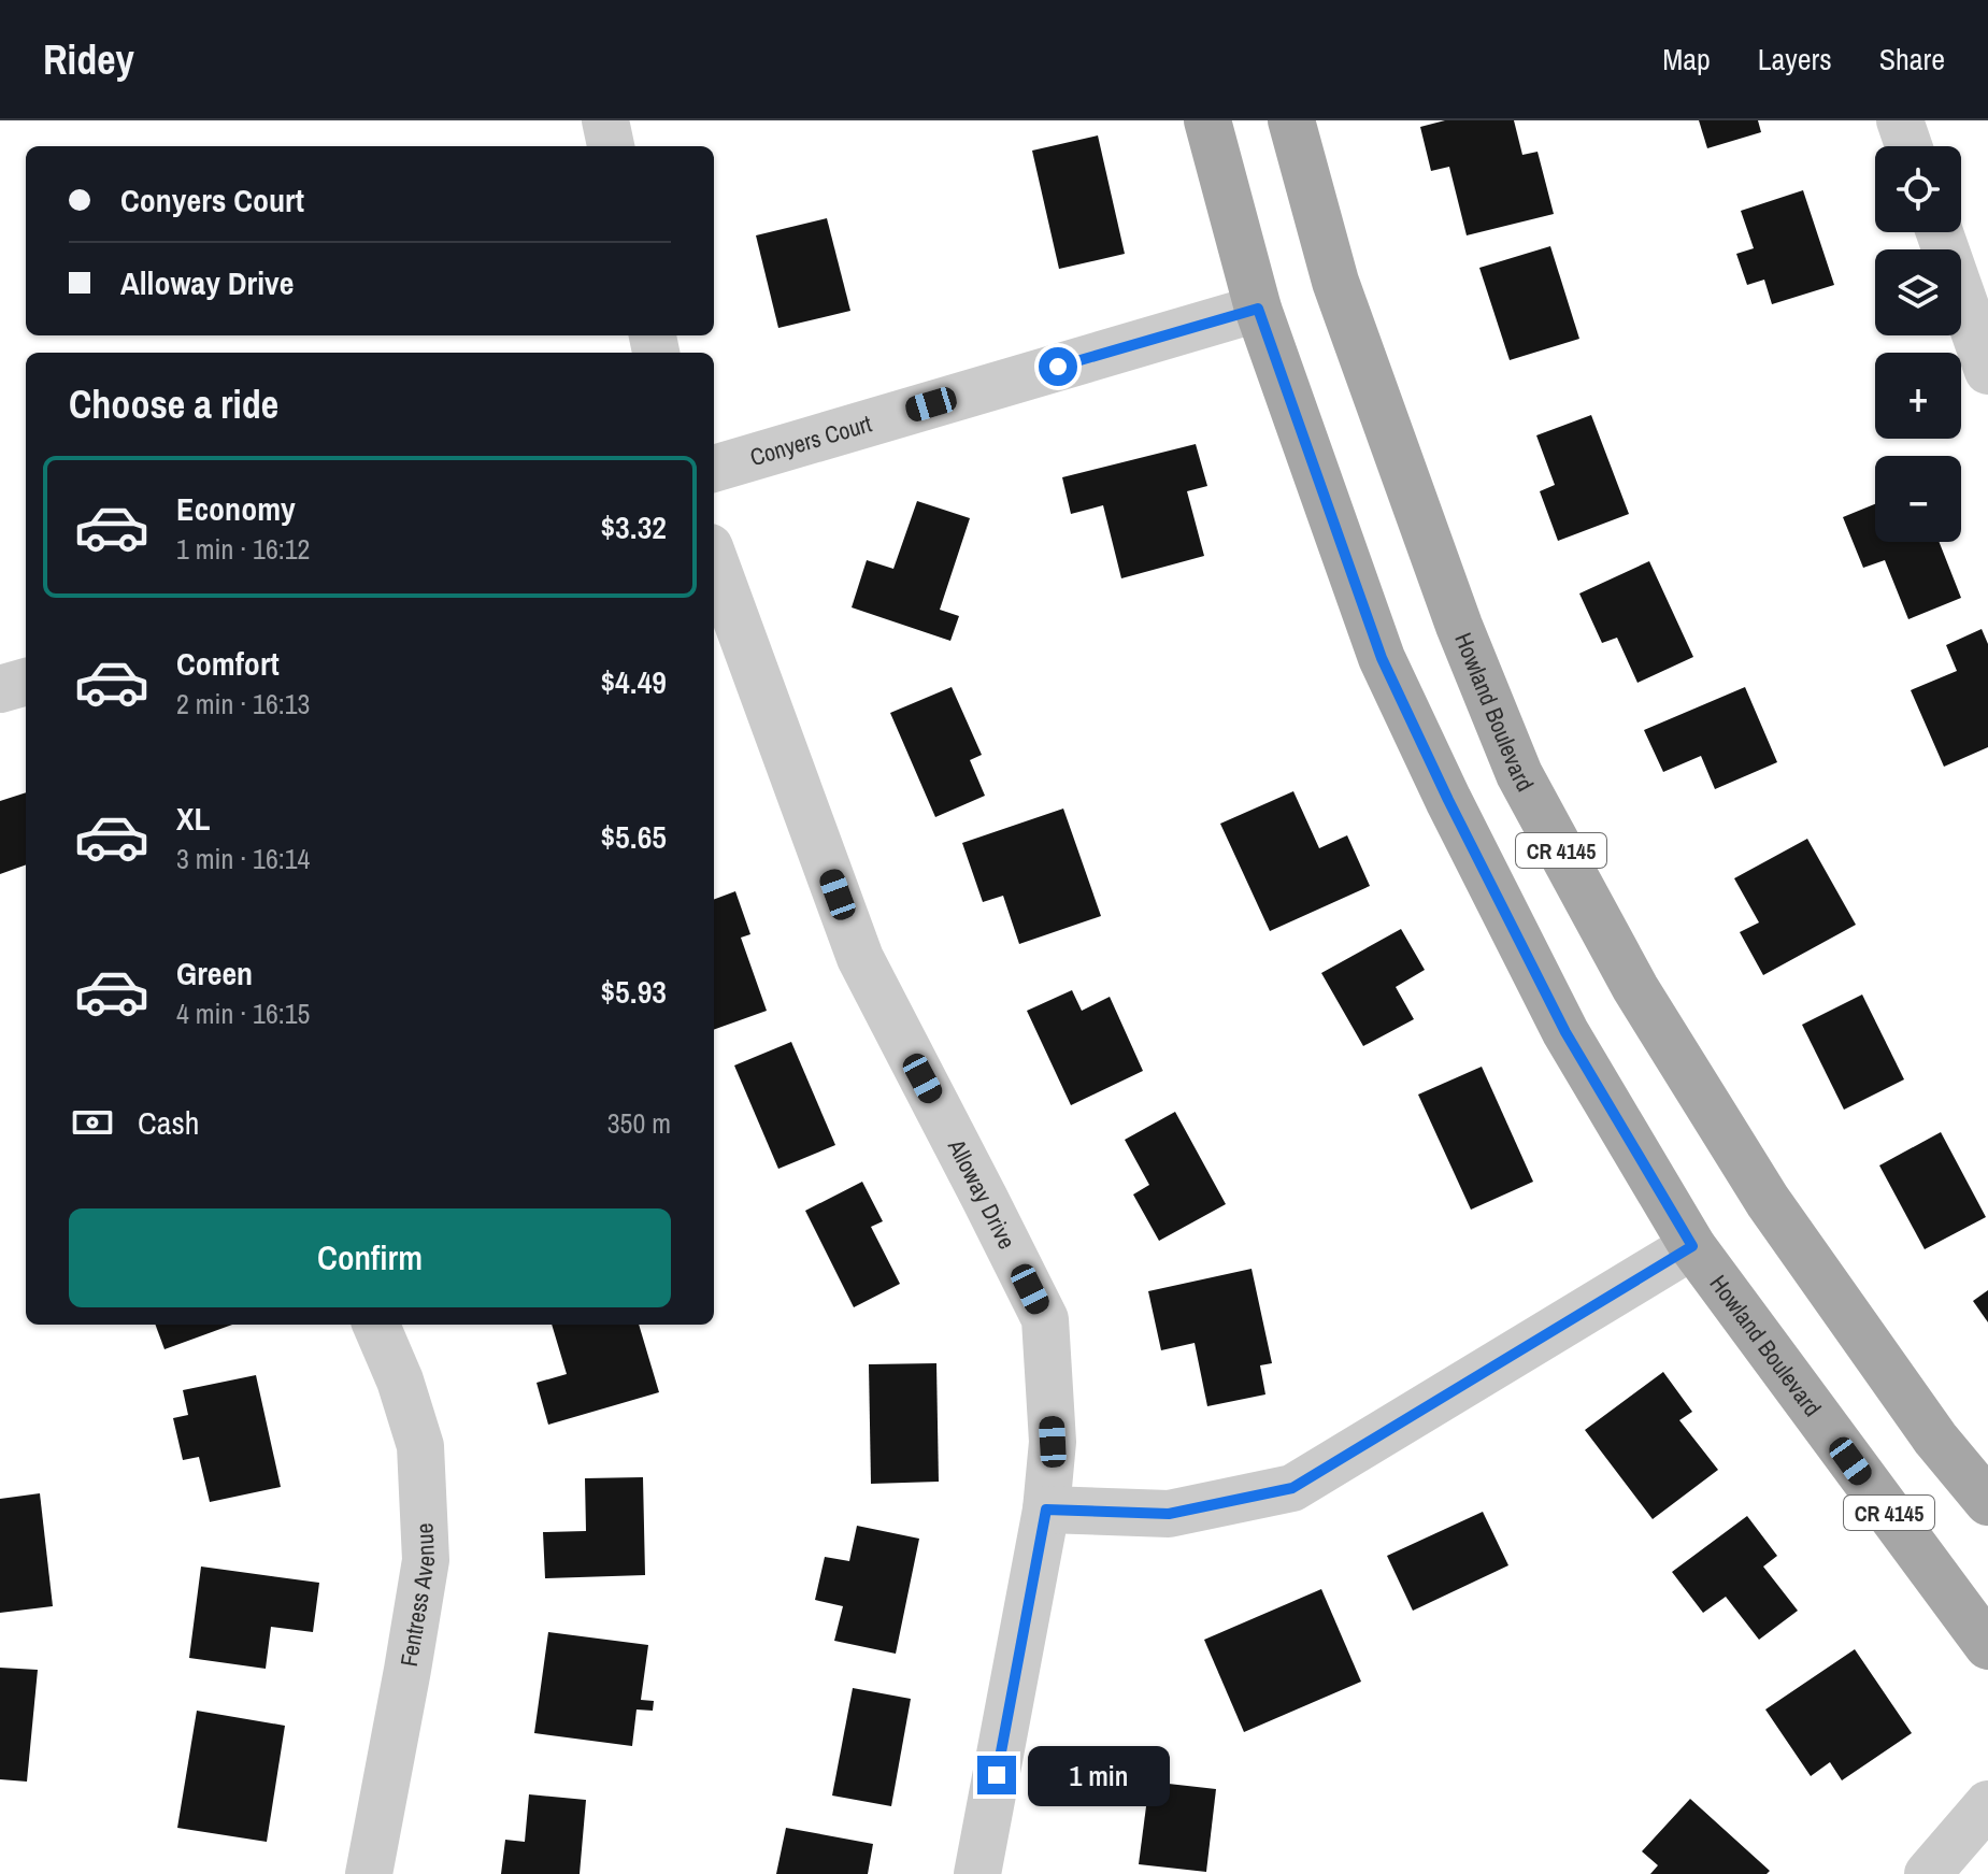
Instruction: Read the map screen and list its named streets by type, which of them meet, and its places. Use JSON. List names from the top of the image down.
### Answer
{
  "streets": {
    "main road": ["Howland Boulevard", "CR 4145"],
    "street": ["Conyers Court", "Alloway Drive", "Fentress Avenue"]
  },
  "crossings": [
    ["Conyers Court", "Howland Boulevard"]
  ],
  "page": {
    "header": "Ridey",
    "nav": ["Map", "Layers", "Share"],
    "map_buttons": ["+", "−"],
    "banner": ["Conyers Court", "Alloway Drive"],
    "heading": "Choose a ride",
    "list": [
      {
        "name": "Economy",
        "note": "1 min · 16:12",
        "value": "$3.32"
      },
      {
        "name": "Comfort",
        "note": "2 min · 16:13",
        "value": "$4.49"
      },
      {
        "name": "XL",
        "note": "3 min · 16:14",
        "value": "$5.65"
      },
      {
        "name": "Green",
        "note": "4 min · 16:15",
        "value": "$5.93"
      }
    ],
    "pay": ["Cash", "350 m"],
    "buttons": "Confirm",
    "bubble": "1 min"
  }
}
